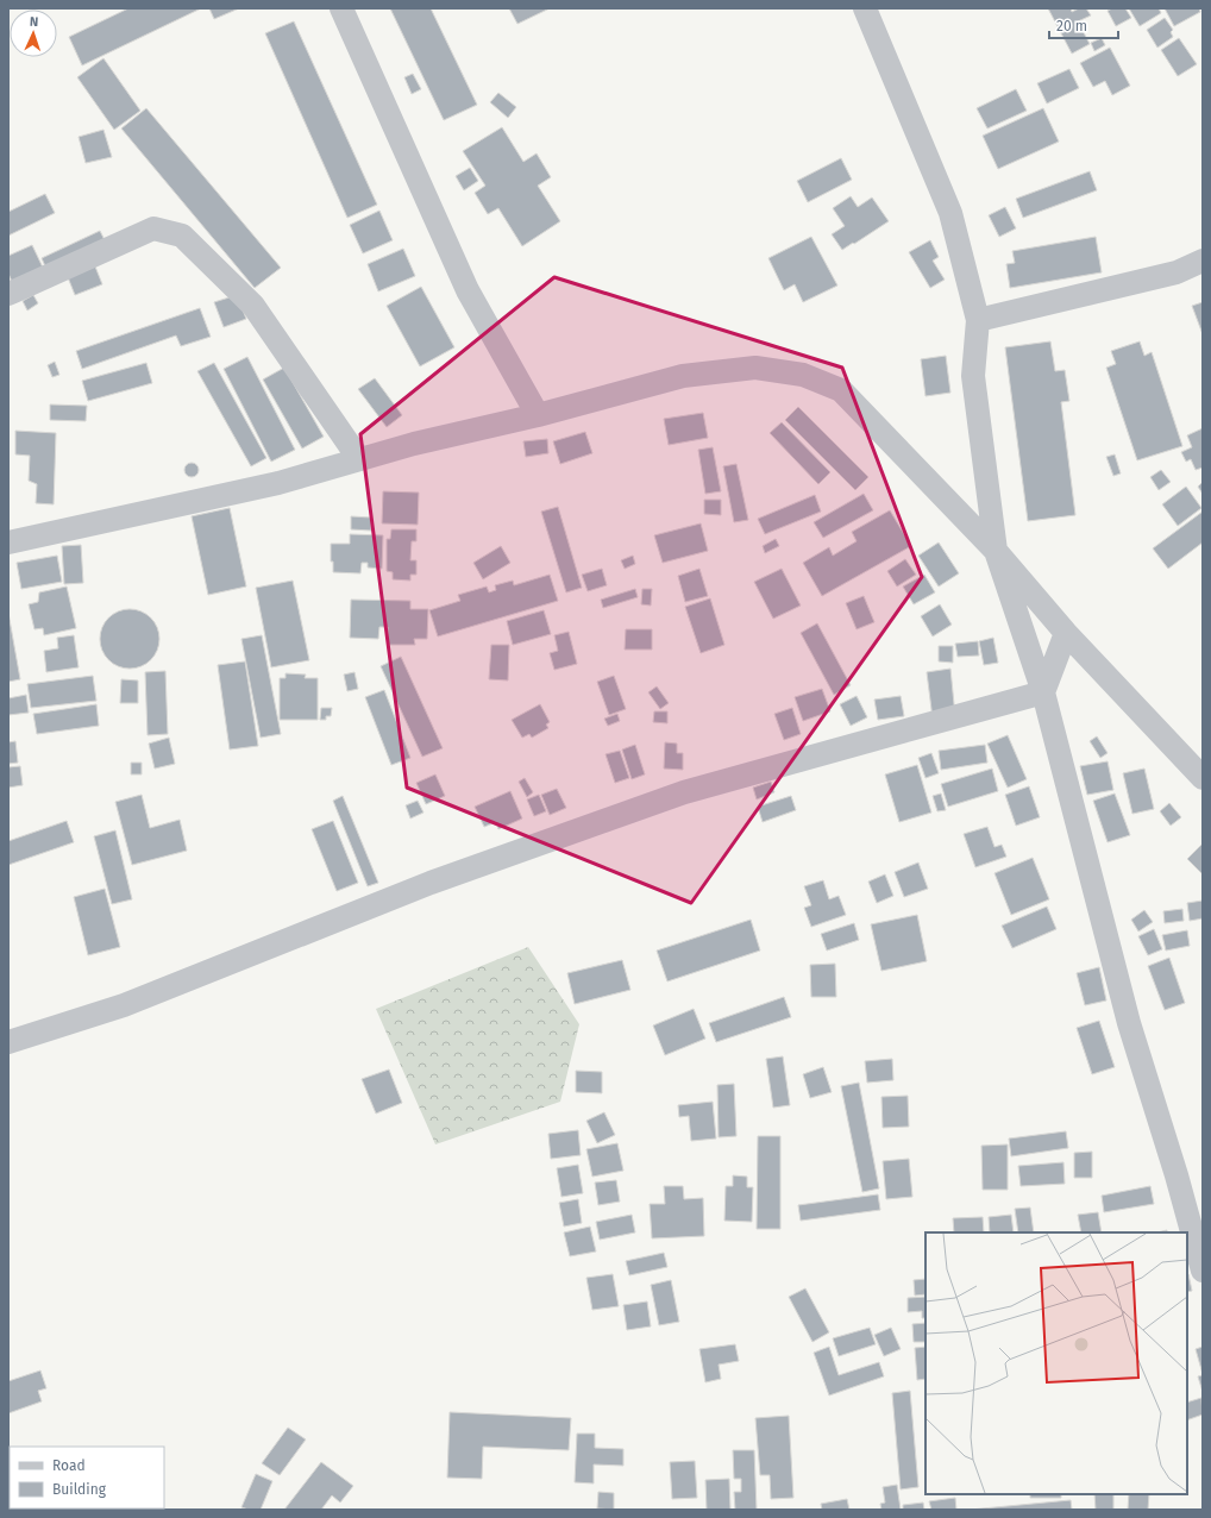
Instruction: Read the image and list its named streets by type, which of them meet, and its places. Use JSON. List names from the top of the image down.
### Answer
{
  "legend": ["Road", "Building"],
  "scale_bar": "20 m",
  "north": "top"
}
